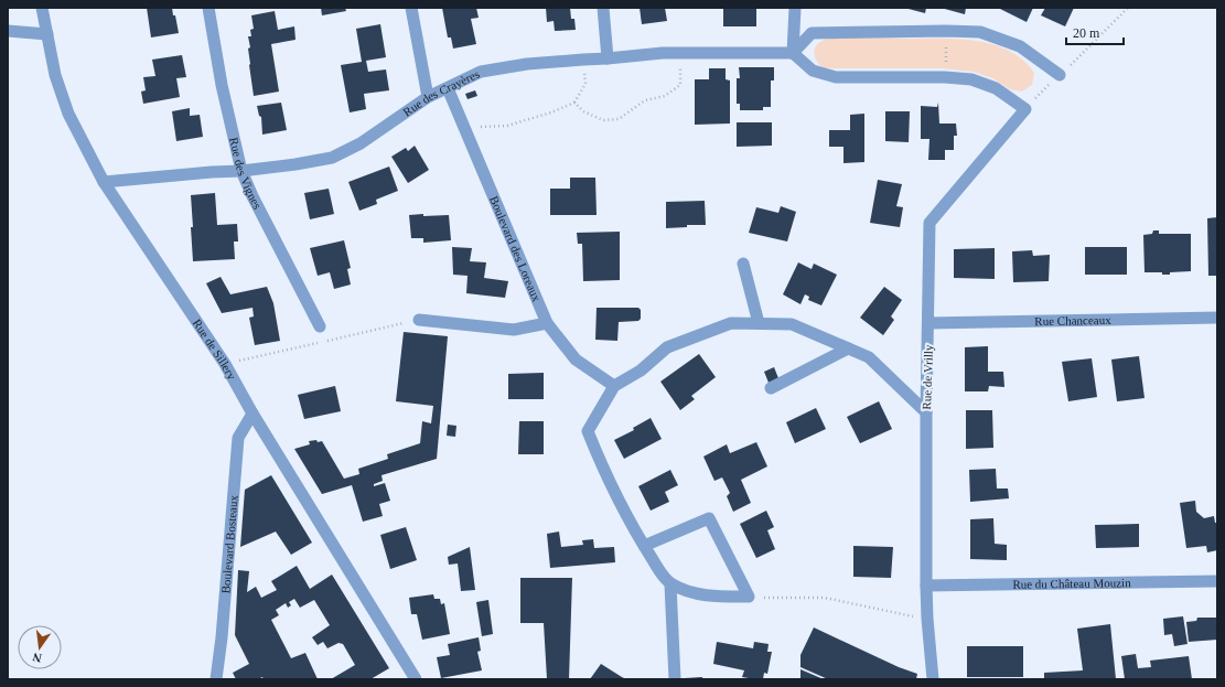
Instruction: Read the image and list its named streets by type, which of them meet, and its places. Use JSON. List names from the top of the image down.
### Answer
{
  "streets": {
    "street": [
      "Rue des Crayères",
      "Rue des Vignes",
      "Boulevard des Loreaux",
      "Rue Chanceaux",
      "Rue de Sillery",
      "Rue de Vrilly",
      "Boulevard Bosteaux",
      "Rue du Château Mouzin"
    ]
  },
  "crossings": [
    ["Rue des Crayères", "Rue des Vignes"],
    ["Rue des Crayères", "Boulevard des Loreaux"],
    ["Rue des Crayères", "Rue de Sillery"],
    ["Rue Chanceaux", "Rue de Vrilly"],
    ["Rue de Sillery", "Boulevard Bosteaux"],
    ["Rue de Vrilly", "Rue du Château Mouzin"]
  ],
  "scale_bar": "20 m",
  "north": "bottom"
}
